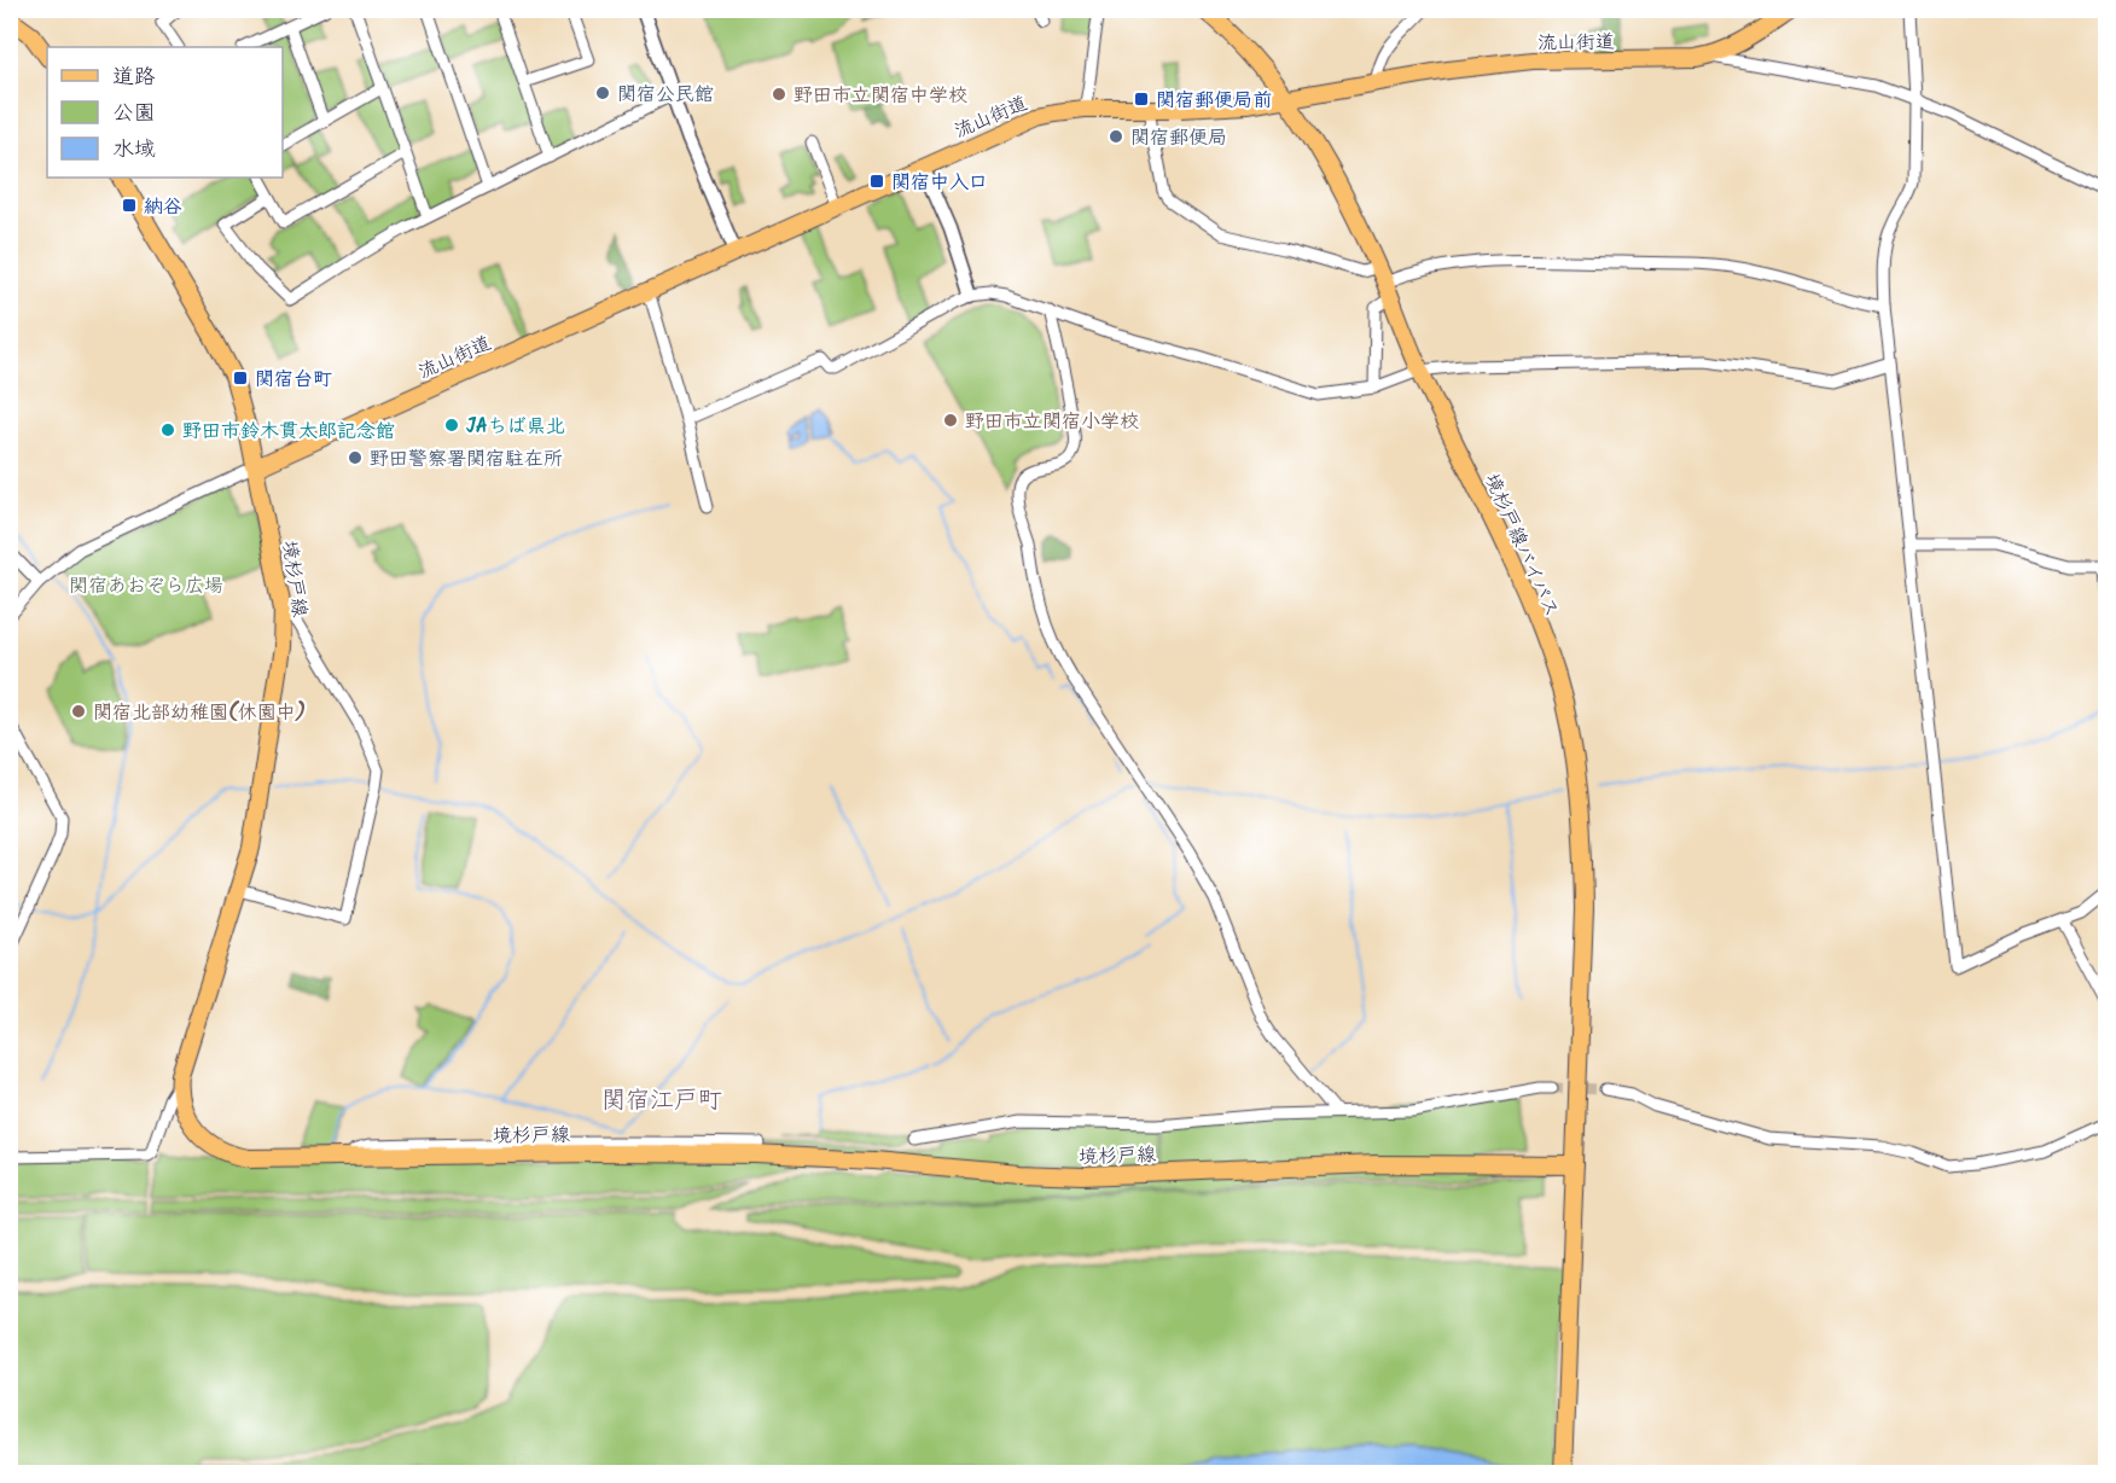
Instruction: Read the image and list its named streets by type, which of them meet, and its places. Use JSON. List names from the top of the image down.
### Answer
{
  "streets": {
    "main road": ["流山街道", "境杉戸線バイパス", "境杉戸線"]
  },
  "crossings": [
    ["流山街道", "境杉戸線バイパス"],
    ["流山街道", "境杉戸線"],
    ["境杉戸線バイパス", "境杉戸線"]
  ],
  "districts": ["関宿江戸町"],
  "parks": ["関宿あおぞら広場"],
  "places": {
    "other": [
      "関宿公民館",
      "野田市立関宿中学校",
      "関宿郵便局",
      "野田市立関宿小学校",
      "JAちば県北",
      "野田市鈴木貫太郎記念館",
      "野田警察署関宿駐在所",
      "関宿北部幼稚園(休園中)"
    ],
    "transit": [
      "関宿郵便局前",
      "関宿中入口",
      "納谷",
      "関宿台町"
    ]
  },
  "legend": ["道路", "公園", "水域"]
}
